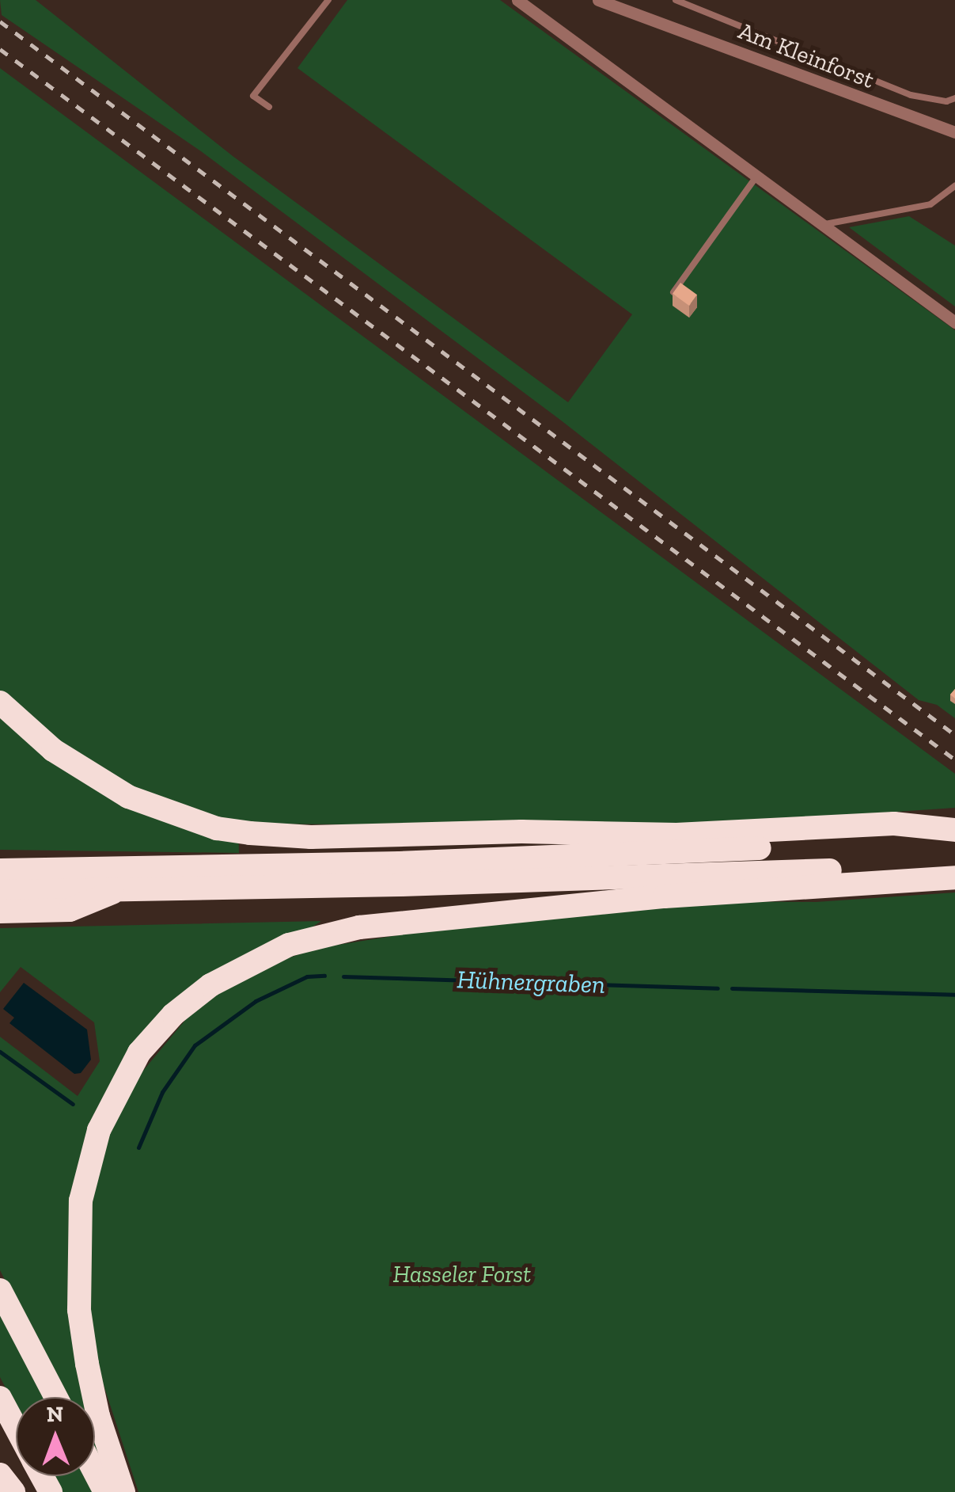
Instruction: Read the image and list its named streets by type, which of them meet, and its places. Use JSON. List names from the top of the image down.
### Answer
{
  "streets": {
    "street": ["Am Kleinforst"]
  },
  "water": ["Hühnergraben"],
  "parks": ["Hasseler Forst"],
  "north": "top"
}
